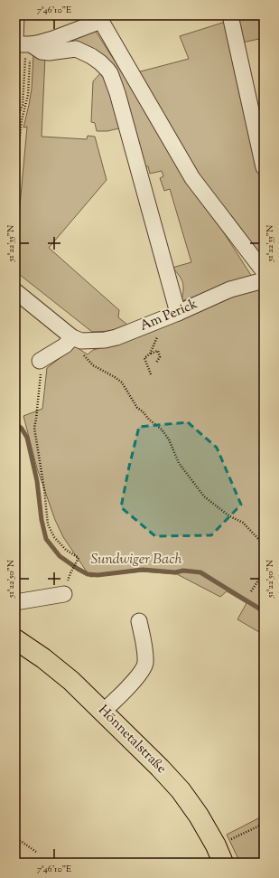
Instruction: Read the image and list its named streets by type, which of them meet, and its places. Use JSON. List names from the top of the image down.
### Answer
{
  "streets": {
    "main road": ["Hönnetalstraße"],
    "street": ["Am Perick"]
  },
  "water": ["Sundwiger Bach"],
  "coordinates": ["7°46'10\"E", "51°22'55\"N", "51°22'50\"N"]
}
